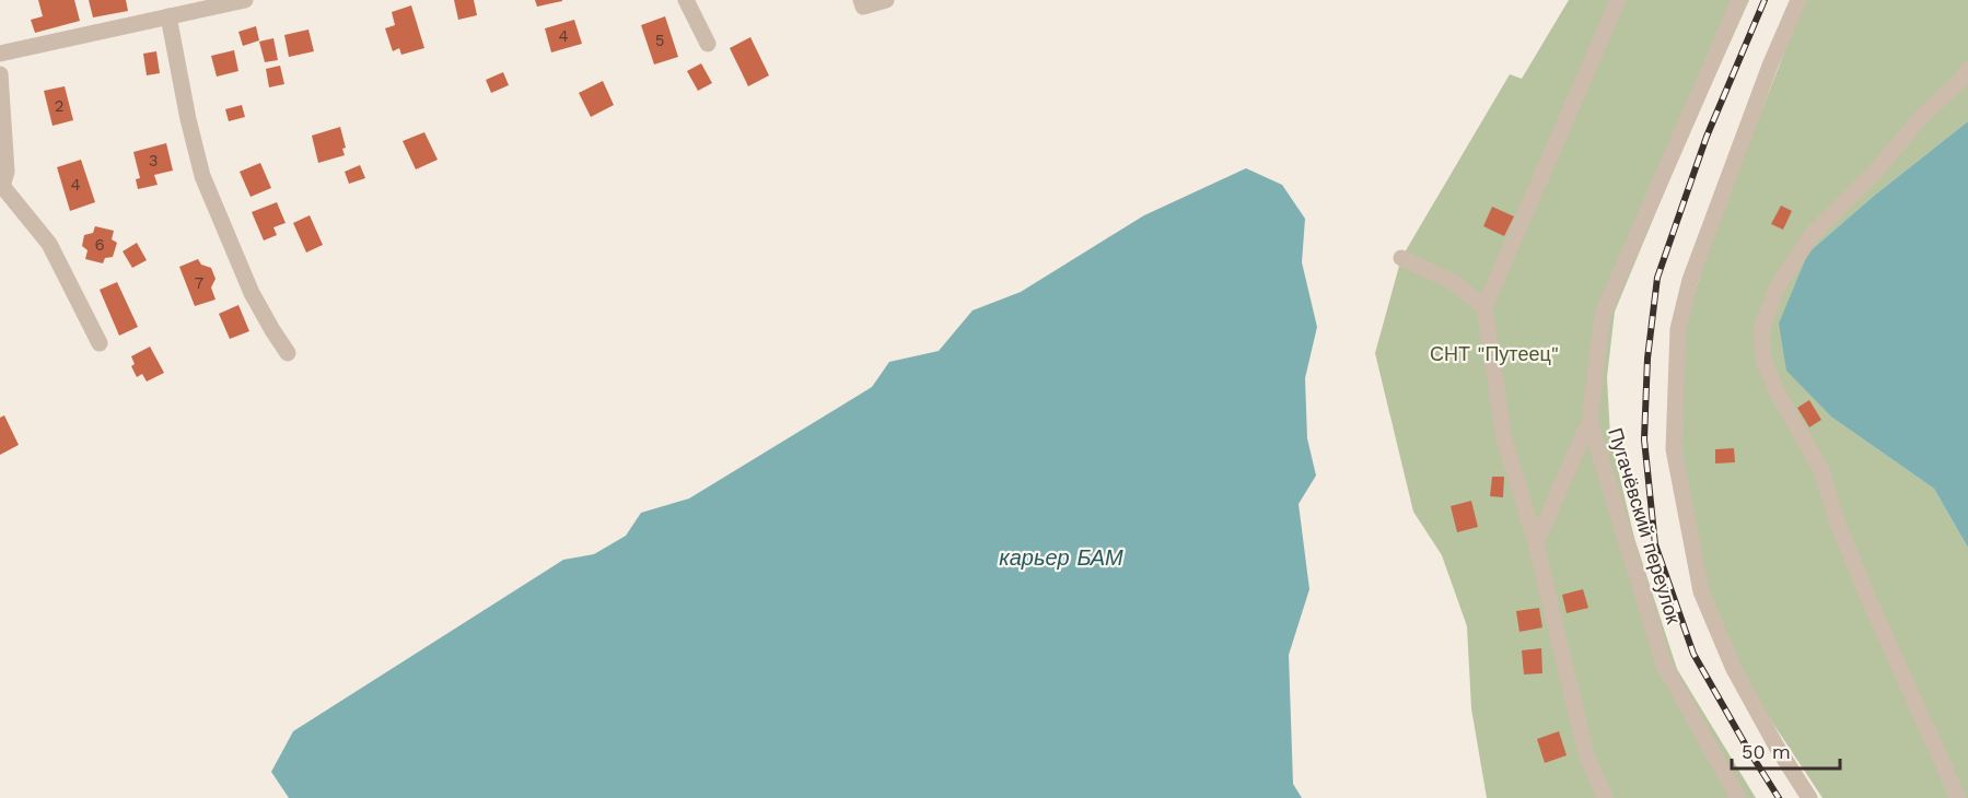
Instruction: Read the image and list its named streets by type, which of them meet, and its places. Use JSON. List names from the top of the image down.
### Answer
{
  "streets": {
    "street": ["Пугачёвский переулок"]
  },
  "water": ["карьер БАМ"],
  "parks": ["СНТ \"Путеец\""],
  "house_numbers": [
    "4",
    "5",
    "2",
    "3",
    "4",
    "6",
    "7"
  ],
  "scale_bar": "50 m"
}
